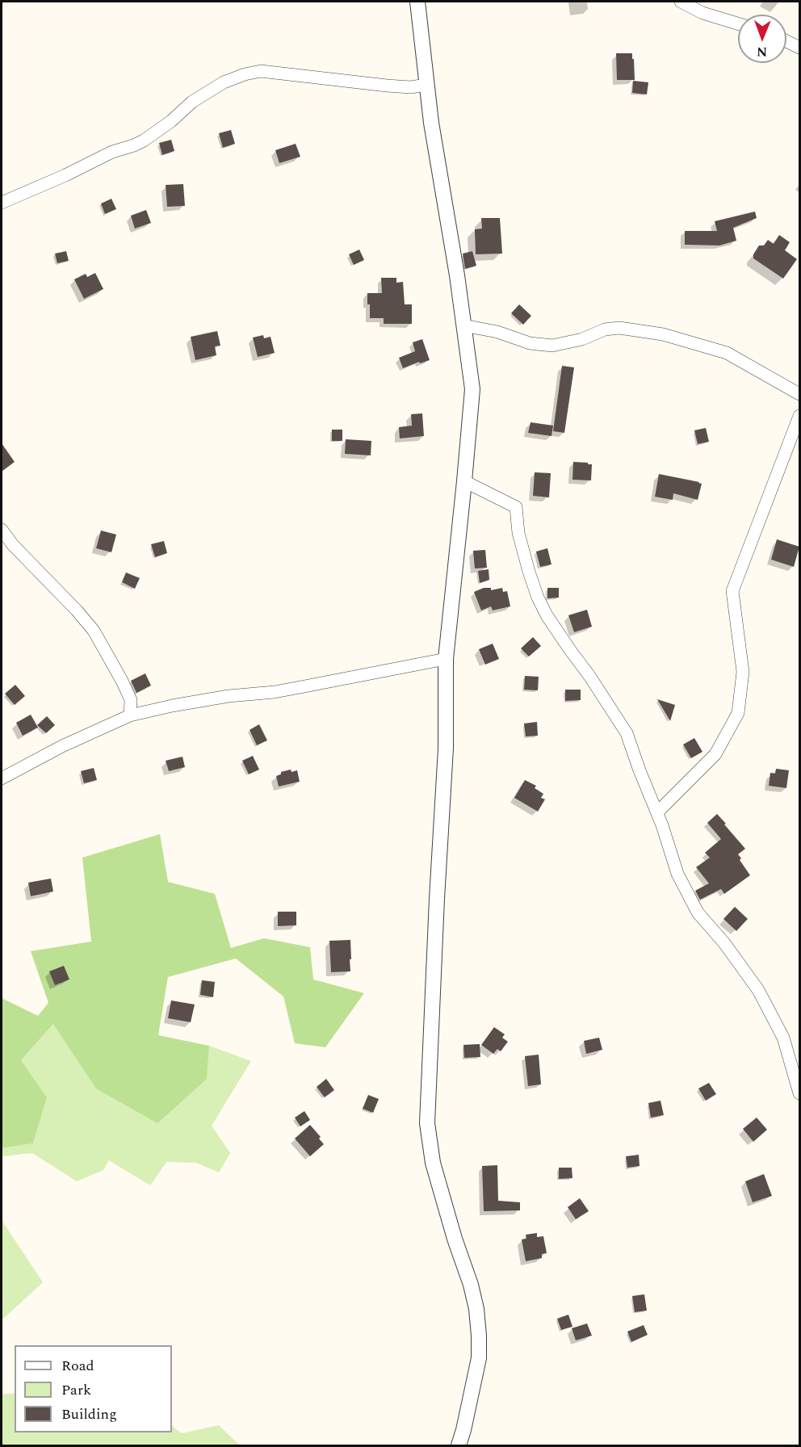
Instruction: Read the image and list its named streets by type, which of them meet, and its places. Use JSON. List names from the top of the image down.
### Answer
{
  "legend": ["Road", "Park", "Building"],
  "north": "bottom"
}
